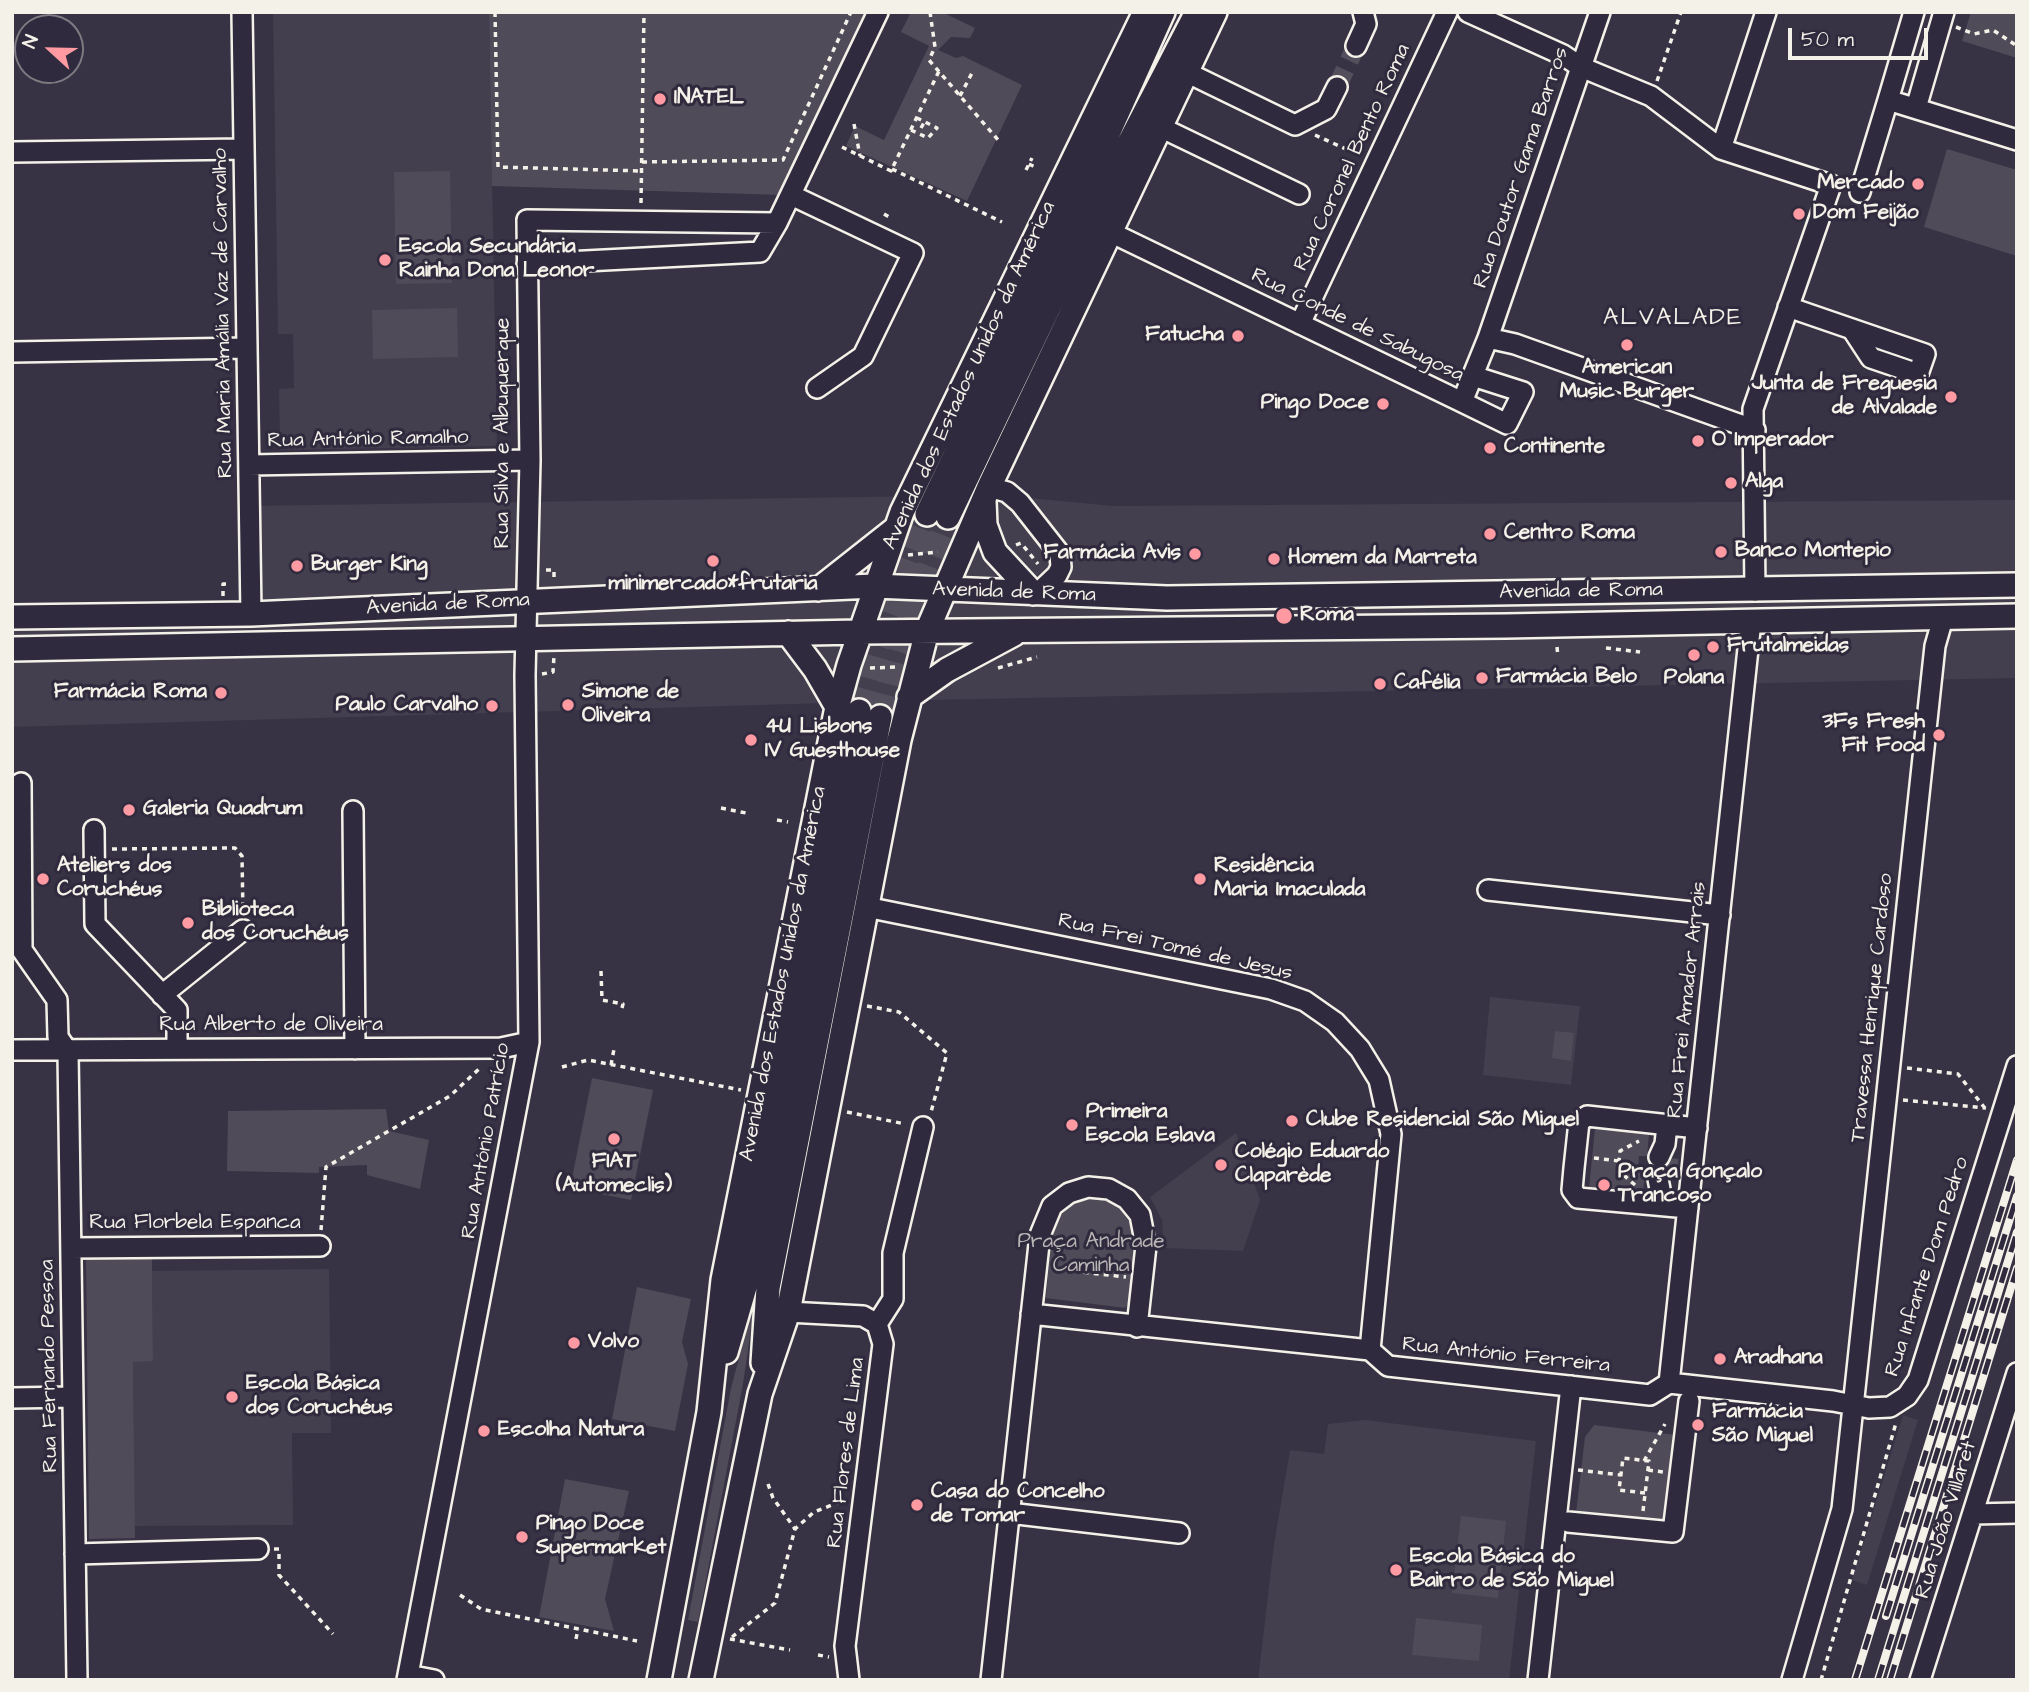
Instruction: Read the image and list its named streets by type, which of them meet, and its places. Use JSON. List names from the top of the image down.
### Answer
{
  "streets": {
    "main road": ["Avenida dos Estados Unidos da América", "Avenida de Roma"],
    "street": [
      "Rua Coronel Bento Roma",
      "Rua Doutor Gama Barros",
      "Rua Maria Amália Vaz de Carvalho",
      "Rua Conde de Sabugosa",
      "Rua Silva e Albuquerque",
      "Rua António Ramalho",
      "Rua Frei Tomé de Jesus",
      "Rua Frei Amador Arrais",
      "Travessa Henrique Cardoso",
      "Rua Alberto de Oliveira",
      "Rua António Patrício",
      "Rua Florbela Espanca",
      "Rua Infante Dom Pedro",
      "Rua António Ferreira",
      "Rua Fernando Pessoa",
      "Rua Flores de Lima",
      "Rua João Villaret"
    ]
  },
  "crossings": [
    ["Rua Coronel Bento Roma", "Rua Conde de Sabugosa"],
    ["Rua Doutor Gama Barros", "Rua Conde de Sabugosa"],
    ["Rua Maria Amália Vaz de Carvalho", "Rua António Ramalho"],
    ["Rua Maria Amália Vaz de Carvalho", "Avenida de Roma"],
    ["Rua Conde de Sabugosa", "Avenida dos Estados Unidos da América"],
    ["Avenida dos Estados Unidos da América", "Avenida de Roma"],
    ["Avenida dos Estados Unidos da América", "Rua Frei Tomé de Jesus"],
    ["Rua Silva e Albuquerque", "Rua António Ramalho"],
    ["Rua Silva e Albuquerque", "Avenida de Roma"],
    ["Rua Silva e Albuquerque", "Rua António Patrício"],
    ["Avenida de Roma", "Rua Frei Amador Arrais"],
    ["Avenida de Roma", "Travessa Henrique Cardoso"],
    ["Avenida de Roma", "Rua António Patrício"],
    ["Rua Frei Tomé de Jesus", "Rua António Ferreira"],
    ["Rua Frei Amador Arrais", "Rua António Ferreira"],
    ["Travessa Henrique Cardoso", "Rua Infante Dom Pedro"],
    ["Travessa Henrique Cardoso", "Rua António Ferreira"],
    ["Rua Alberto de Oliveira", "Rua António Patrício"],
    ["Rua Alberto de Oliveira", "Rua Fernando Pessoa"],
    ["Rua Florbela Espanca", "Rua Fernando Pessoa"],
    ["Rua Infante Dom Pedro", "Rua António Ferreira"]
  ],
  "districts": ["ALVALADE"],
  "parks": ["Praça Andrade Caminha"],
  "places": [
    "INATEL",
    "Mercado",
    "Dom Feijão",
    "Escola Secundária Rainha Dona Leonor",
    "Fatucha",
    "American Music Burger",
    "Junta de Freguesia de Alvalade",
    "Pingo Doce",
    "O Imperador",
    "Continente",
    "Alga",
    "Centro Roma",
    "Banco Montepio",
    "Farmácia Avis",
    "Homem da Marreta",
    "minimercado*frutaria",
    "Burger King",
    "Roma",
    "Frutalmeidas",
    "Polana",
    "Farmácia Belo",
    "Cafélia",
    "Farmácia Roma",
    "Simone de Oliveira",
    "Paulo Carvalho",
    "3Fs Fresh Fit Food",
    "4U Lisbons IV Guesthouse",
    "Galeria Quadrum",
    "Ateliers dos Coruchéus",
    "Residência Maria Imaculada",
    "Biblioteca dos Coruchéus",
    "Clube Residencial São Miguel",
    "Primeira Escola Eslava",
    "FIAT (Automeclis)",
    "Colégio Eduardo Claparède",
    "Praça Gonçalo Trancoso",
    "Volvo",
    "Aradhana",
    "Escola Básica dos Coruchéus",
    "Farmácia São Miguel",
    "Escolha Natura",
    "Casa do Concelho de Tomar",
    "Pingo Doce Supermarket",
    "Escola Básica do Bairro de São Miguel"
  ],
  "scale_bar": "50 m",
  "north": "left"
}
